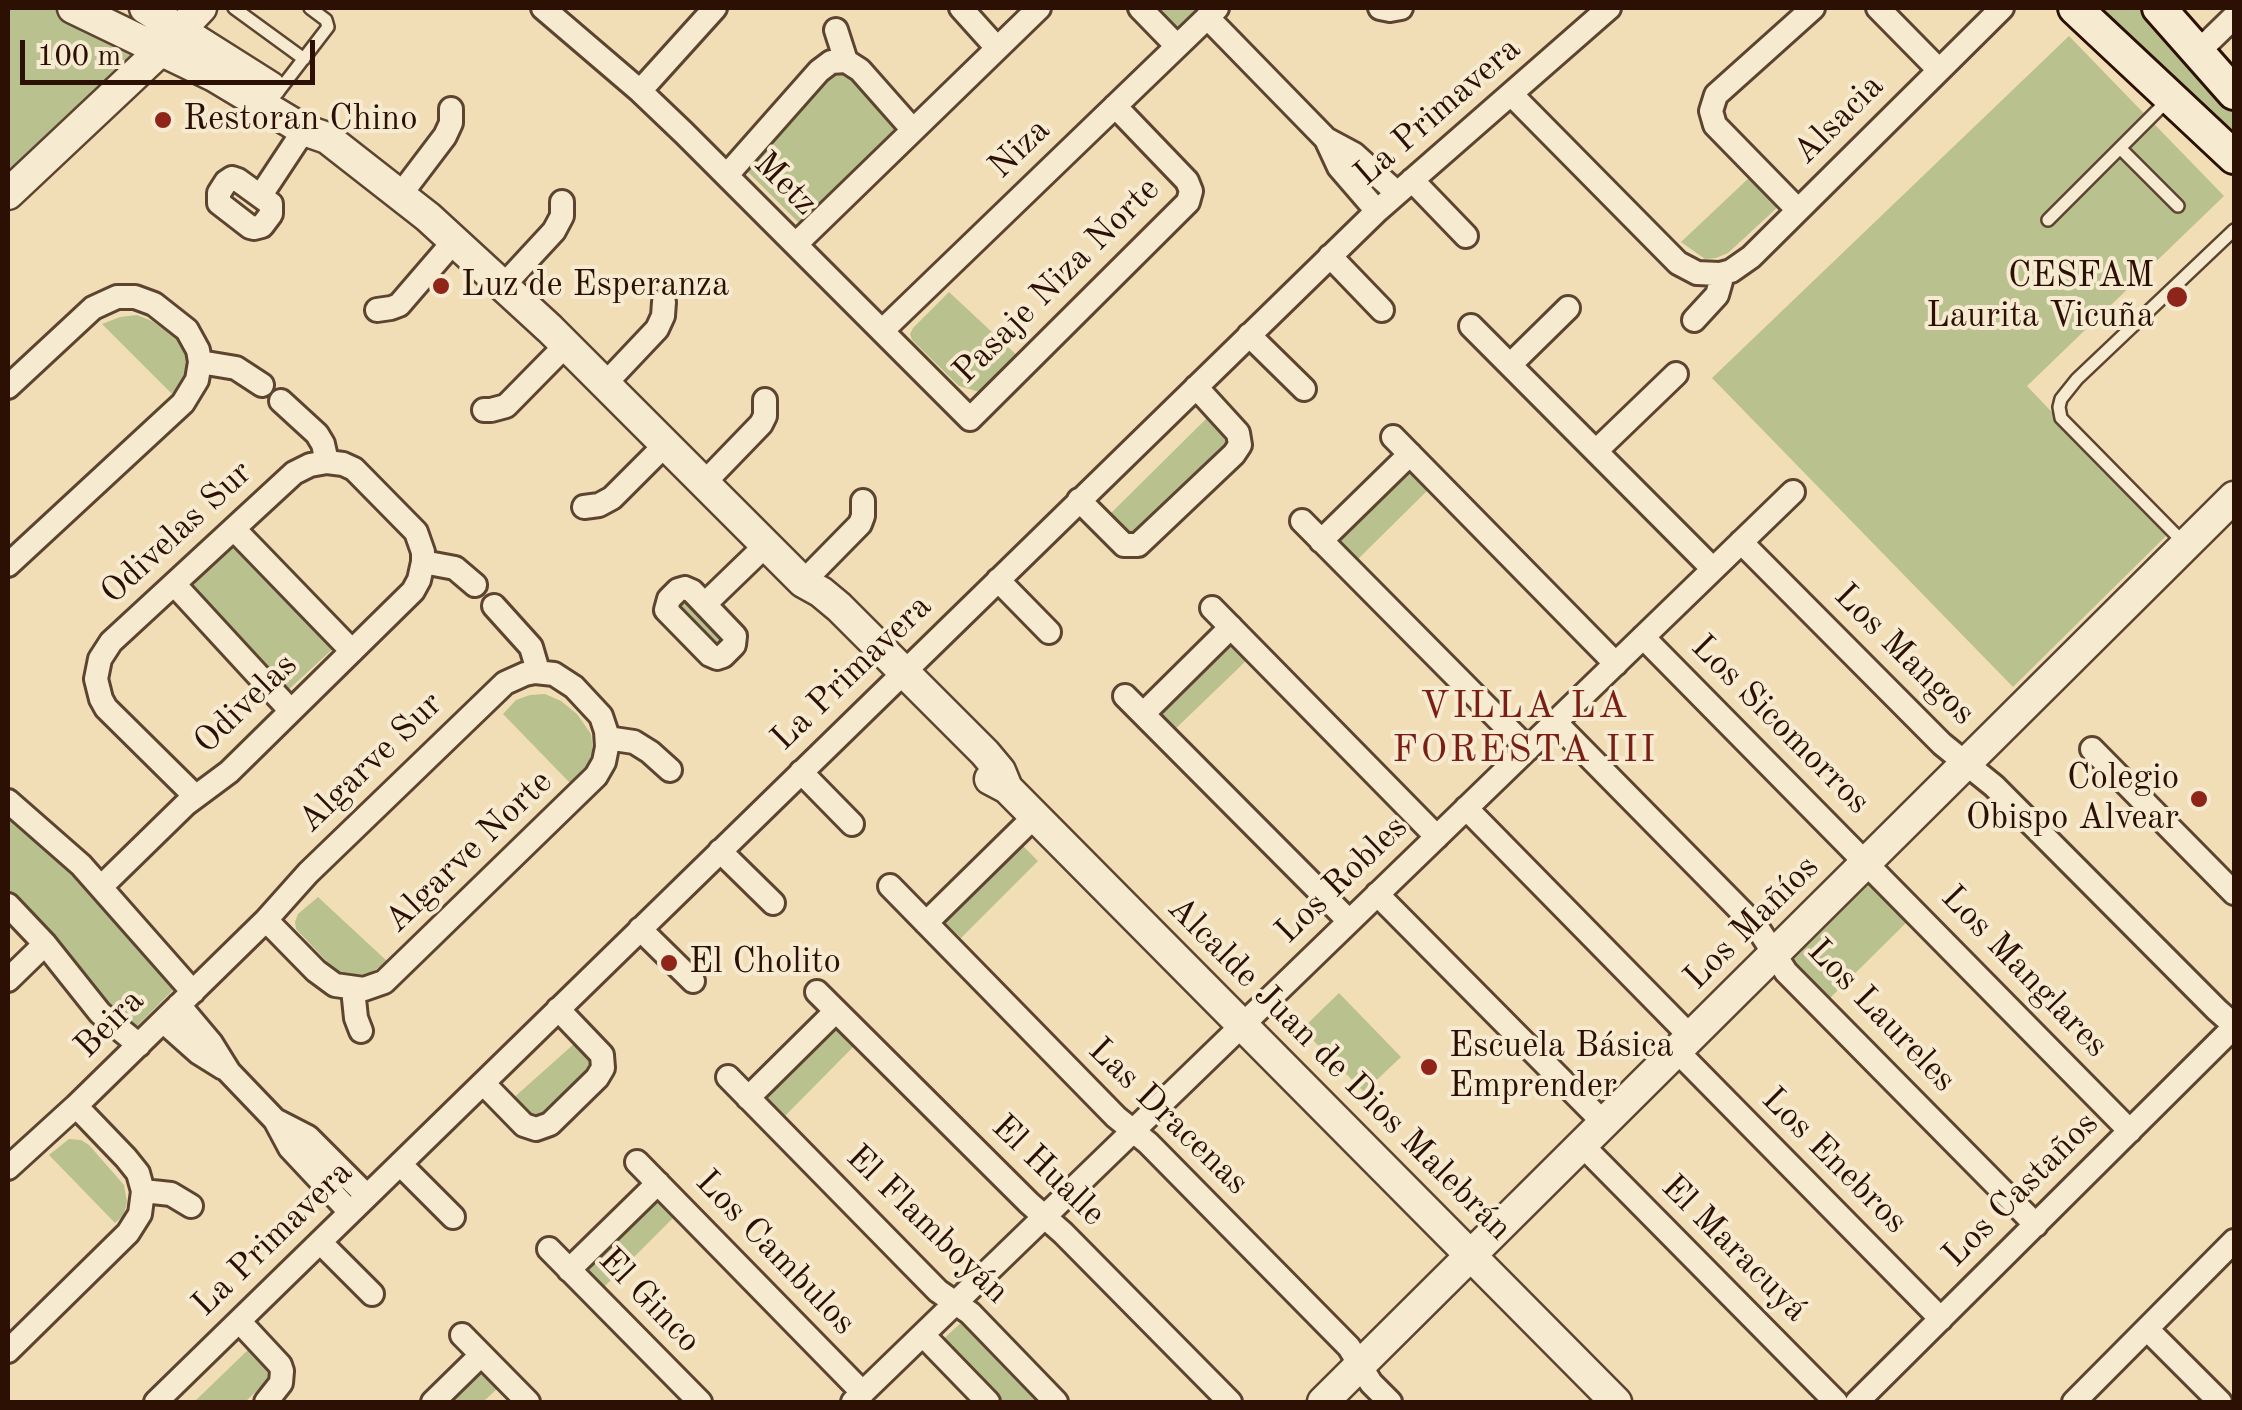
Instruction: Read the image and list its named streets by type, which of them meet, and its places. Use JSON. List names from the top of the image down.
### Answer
{
  "streets": {
    "street": [
      "La Primavera",
      "Alsacia",
      "Niza",
      "Metz",
      "Pasaje Niza Norte",
      "Odivelas Sur",
      "Los Mangos",
      "Odivelas",
      "Los Sicomorros",
      "Algarve Sur",
      "Algarve Norte",
      "Los Robles",
      "Los Mañíos",
      "Los Manglares",
      "Los Laureles",
      "Beira",
      "Alcalde Juan de Dios Malebrán",
      "Las Dracenas",
      "Los Enebros",
      "El Hualle",
      "Los Castaños",
      "El Flamboyán",
      "El Maracuyá",
      "Los Cambulos",
      "El Ginco"
    ]
  },
  "crossings": [
    ["La Primavera", "Alcalde Juan de Dios Malebrán"],
    ["Niza", "Metz"],
    ["Niza", "Pasaje Niza Norte"],
    ["Metz", "Pasaje Niza Norte"],
    ["Odivelas Sur", "Odivelas"],
    ["Los Mangos", "Los Robles"],
    ["Los Mangos", "Los Mañíos"],
    ["Los Mangos", "Los Castaños"],
    ["Los Sicomorros", "Los Robles"],
    ["Los Sicomorros", "Los Mañíos"],
    ["Los Sicomorros", "Los Manglares"],
    ["Algarve Sur", "Beira"],
    ["Los Robles", "Los Laureles"],
    ["Los Robles", "Alcalde Juan de Dios Malebrán"],
    ["Los Robles", "Las Dracenas"],
    ["Los Robles", "Los Enebros"],
    ["Los Robles", "El Hualle"],
    ["Los Robles", "El Flamboyán"],
    ["Los Robles", "Los Cambulos"],
    ["Los Mañíos", "Los Manglares"],
    ["Los Mañíos", "Los Laureles"],
    ["Los Mañíos", "Alcalde Juan de Dios Malebrán"],
    ["Los Mañíos", "Las Dracenas"],
    ["Los Mañíos", "Los Enebros"],
    ["Los Mañíos", "El Maracuyá"],
    ["Los Manglares", "Los Castaños"],
    ["Los Laureles", "Los Castaños"],
    ["Los Enebros", "Los Castaños"]
  ],
  "districts": ["VILLA LA FORESTA III"],
  "places": [
    "Restoran Chino",
    "Luz de Esperanza",
    "CESFAM Laurita Vicuña",
    "Colegio Obispo Alvear",
    "El Cholito",
    "Escuela Básica Emprender"
  ],
  "scale_bar": "100 m"
}
